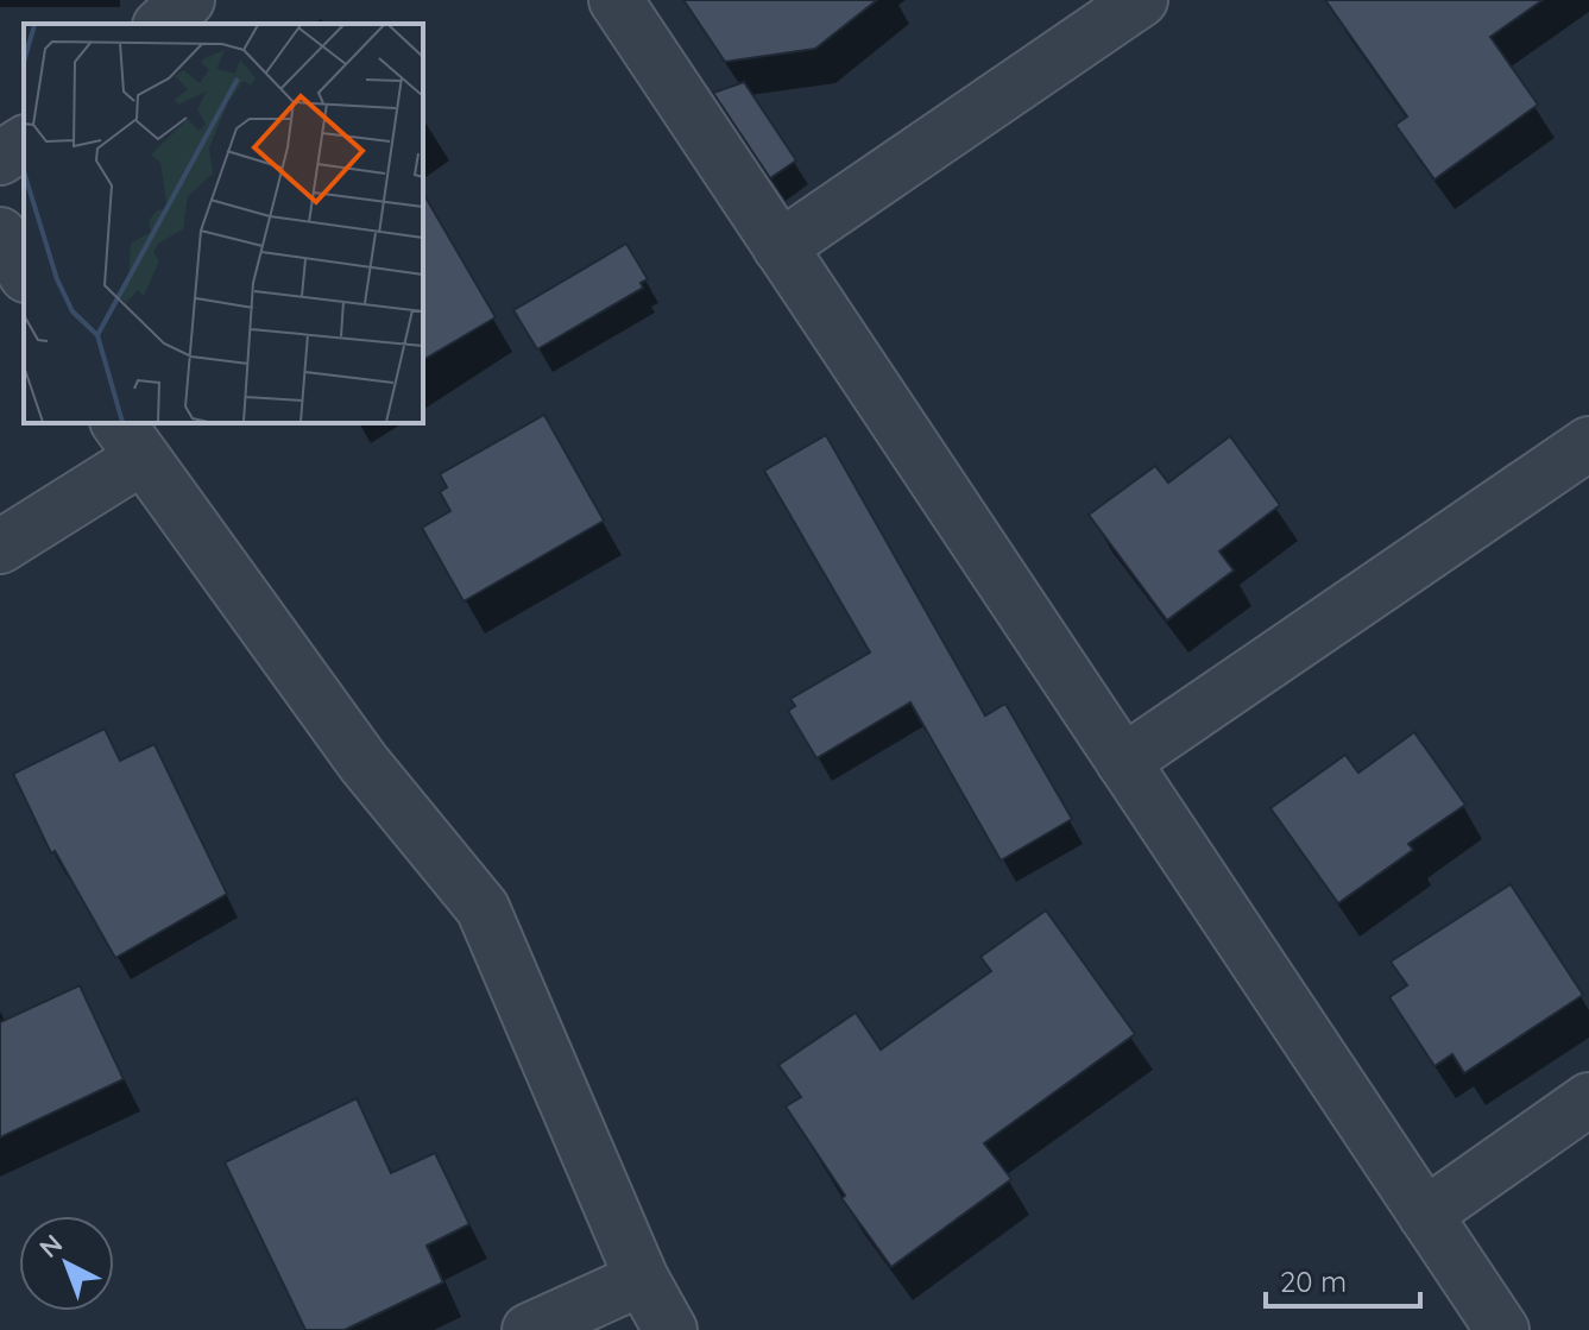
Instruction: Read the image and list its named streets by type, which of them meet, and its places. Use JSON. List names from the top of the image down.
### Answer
{
  "scale_bar": "20 m",
  "north": "top left"
}
